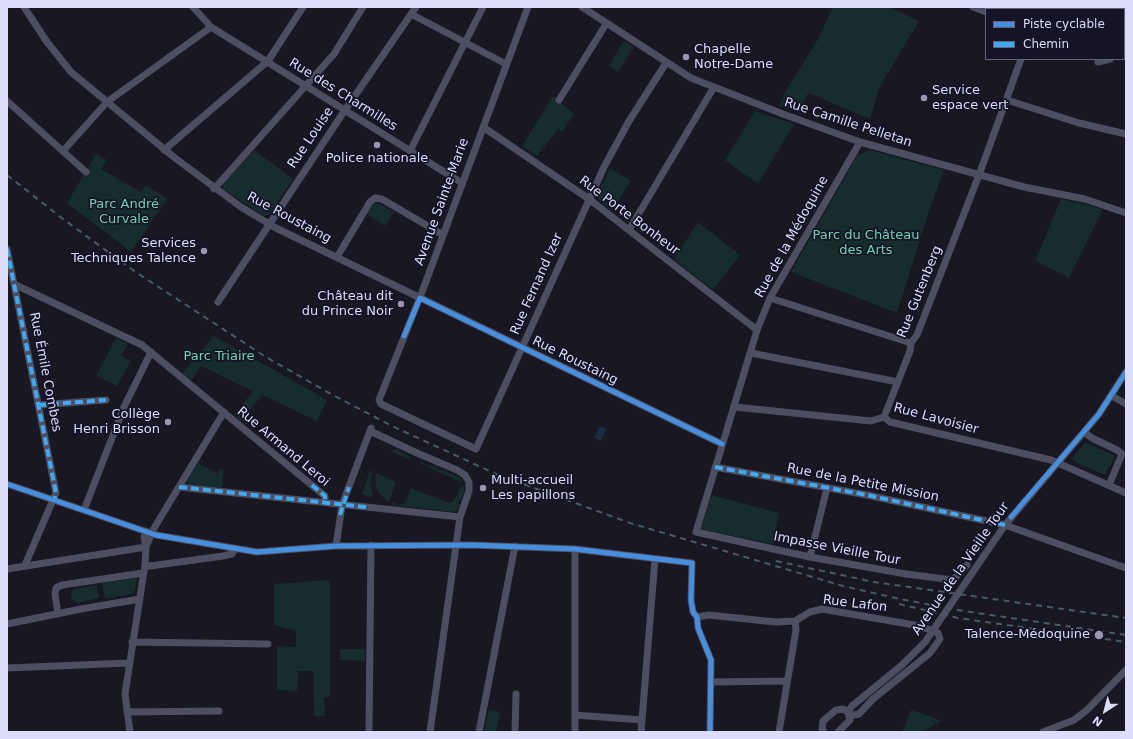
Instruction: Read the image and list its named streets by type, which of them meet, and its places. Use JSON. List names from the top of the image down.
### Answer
{
  "streets": {
    "street": [
      "Rue des Charmilles",
      "Rue Camille Pelletan",
      "Rue Louise",
      "Avenue Sainte-Marie",
      "Rue Porte Bonheur",
      "Rue Roustaing",
      "Rue de la Médoquine",
      "Rue Fernand Izer",
      "Rue Gutenberg",
      "Rue Émile Combes",
      "Rue Lavoisier",
      "Rue Armand Leroi",
      "Rue de la Petite Mission",
      "Impasse Vieille Tour",
      "Avenue de la Vieille Tour",
      "Rue Lafon"
    ]
  },
  "crossings": [
    ["Rue des Charmilles", "Rue Louise"],
    ["Rue des Charmilles", "Avenue Sainte-Marie"],
    ["Rue Camille Pelletan", "Rue de la Médoquine"],
    ["Rue Camille Pelletan", "Rue Fernand Izer"],
    ["Rue Camille Pelletan", "Rue Gutenberg"],
    ["Rue Louise", "Rue Roustaing"],
    ["Avenue Sainte-Marie", "Rue Porte Bonheur"],
    ["Avenue Sainte-Marie", "Rue Roustaing"],
    ["Avenue Sainte-Marie", "Rue Fernand Izer"],
    ["Rue Porte Bonheur", "Rue de la Médoquine"],
    ["Rue Porte Bonheur", "Rue Fernand Izer"],
    ["Rue Roustaing", "Rue de la Médoquine"],
    ["Rue Roustaing", "Rue Fernand Izer"],
    ["Rue de la Médoquine", "Rue Lavoisier"],
    ["Rue de la Médoquine", "Rue de la Petite Mission"],
    ["Rue de la Médoquine", "Impasse Vieille Tour"],
    ["Rue Gutenberg", "Rue Lavoisier"],
    ["Rue Émile Combes", "Rue Armand Leroi"],
    ["Rue Lavoisier", "Avenue de la Vieille Tour"],
    ["Rue de la Petite Mission", "Avenue de la Vieille Tour"],
    ["Avenue de la Vieille Tour", "Rue Lafon"]
  ],
  "parks": ["Parc André Curvale", "Parc du Château des Arts", "Parc Triaire"],
  "places": [
    "Chapelle Notre-Dame",
    "Service espace vert",
    "Police nationale",
    "Services Techniques Talence",
    "Château dit du Prince Noir",
    "Collège Henri Brisson",
    "Multi-accueil Les papillons",
    "Talence-Médoquine"
  ],
  "legend": ["Piste cyclable", "Chemin"],
  "north": "bottom left"
}
